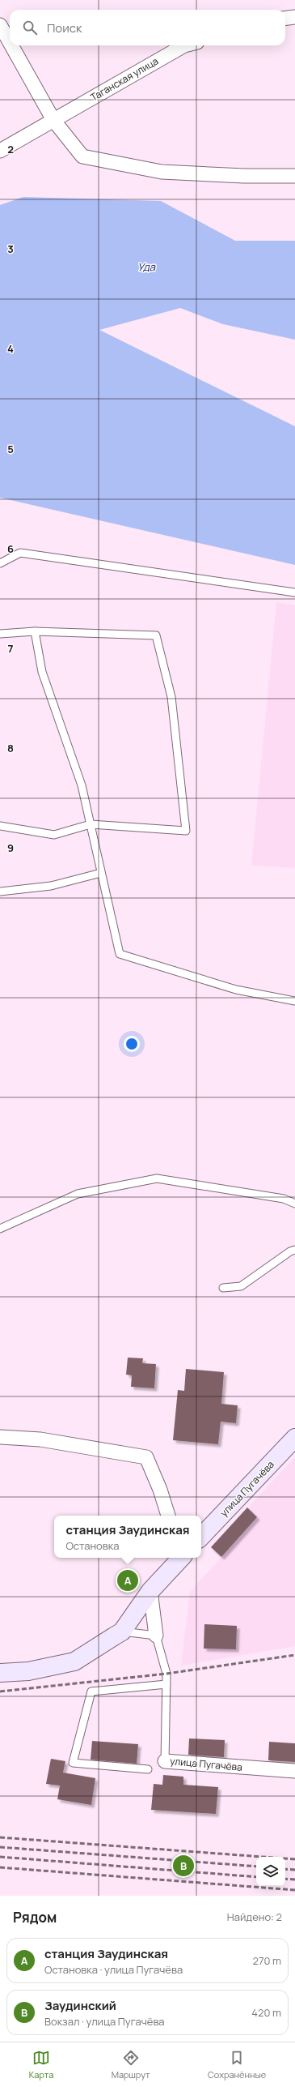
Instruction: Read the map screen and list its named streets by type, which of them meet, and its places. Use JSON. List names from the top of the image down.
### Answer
{
  "streets": {
    "street": ["Таганская улица", "улица Пугачёва"]
  },
  "water": ["Уда"],
  "page": {
    "search": "Поиск",
    "popup": ["станция Заудинская", "Остановка"],
    "pins": ["A", "B"],
    "heading": ["Рядом", "Найдено: 2"],
    "list": [
      {
        "mark": "A",
        "name": "станция Заудинская",
        "note": "Остановка · улица Пугачёва",
        "value": "270 m"
      },
      {
        "mark": "B",
        "name": "Заудинский",
        "note": "Вокзал · улица Пугачёва",
        "value": "420 m"
      }
    ],
    "nav": ["Карта", "Маршрут", "Сохранённые"]
  },
  "grid": {
    "rows": [
      "2",
      "3",
      "4",
      "5",
      "6",
      "7",
      "8",
      "9"
    ]
  }
}
